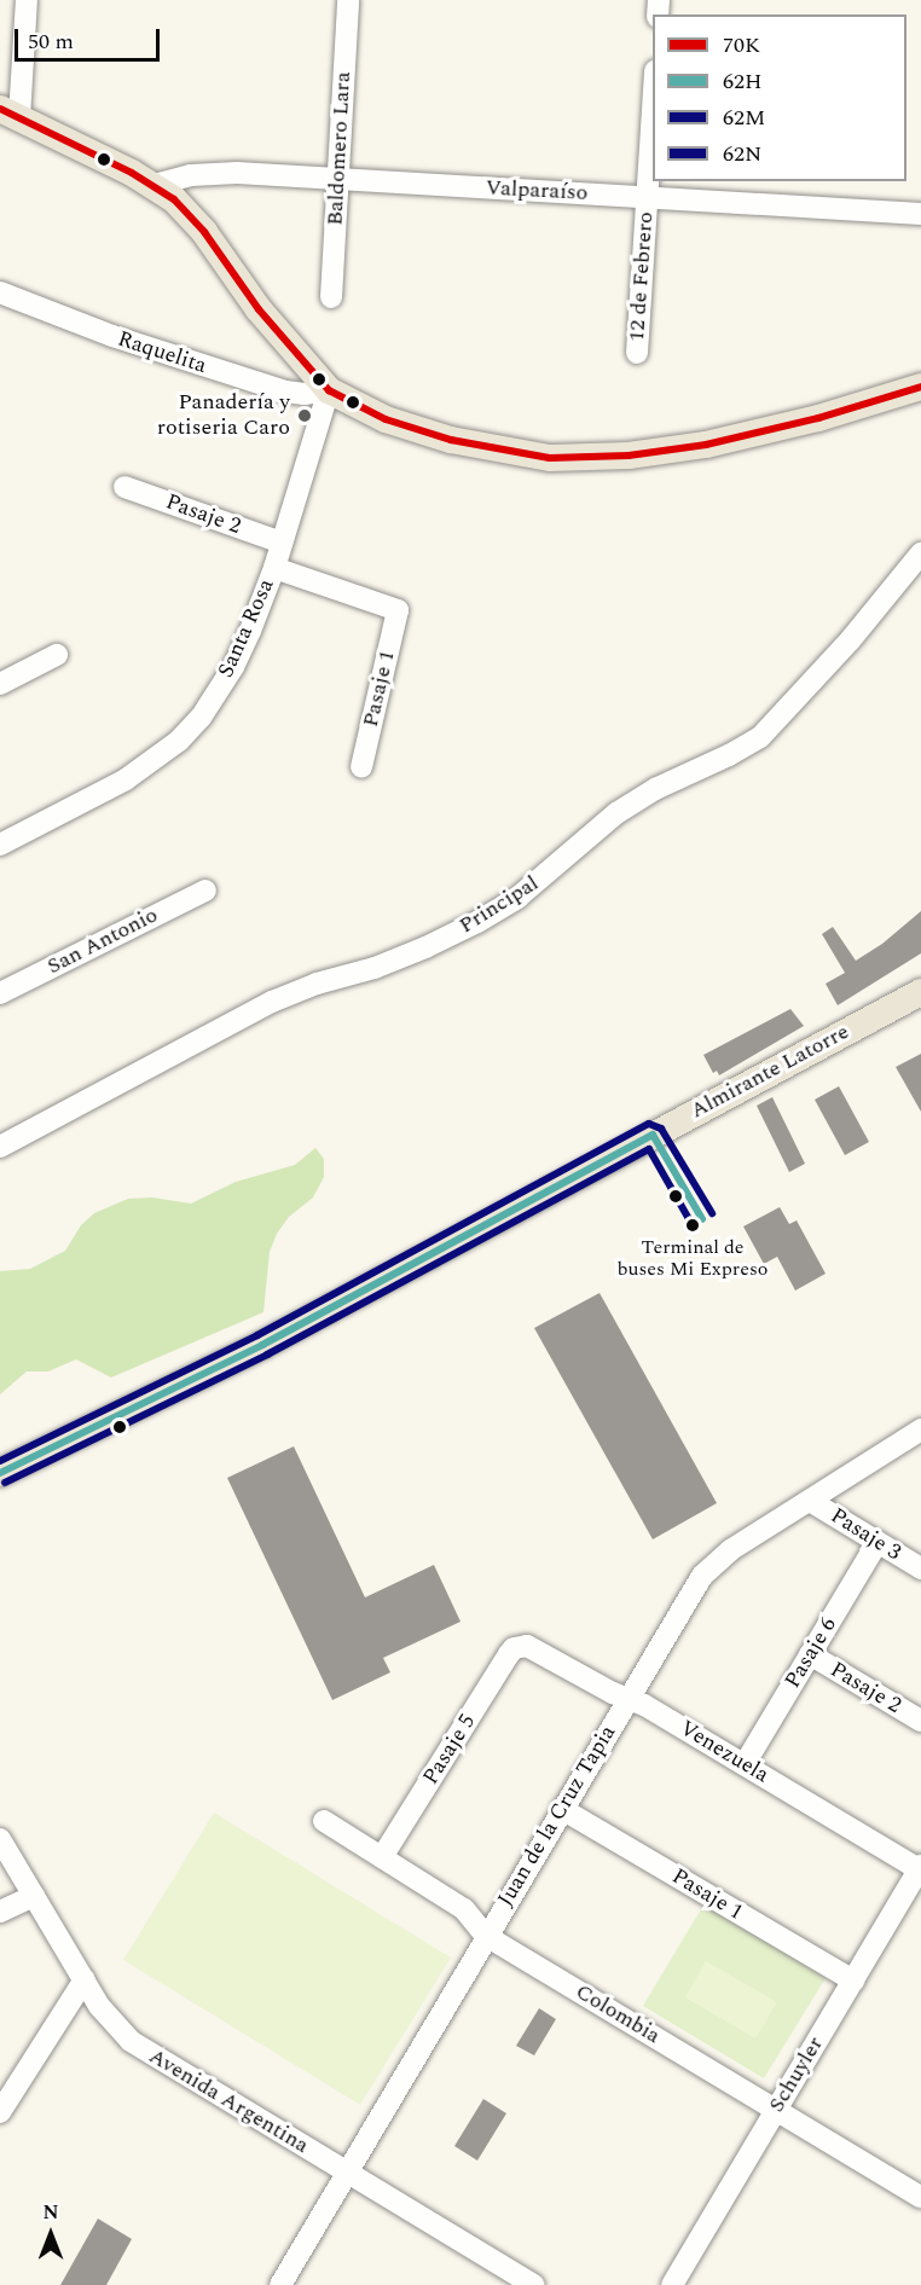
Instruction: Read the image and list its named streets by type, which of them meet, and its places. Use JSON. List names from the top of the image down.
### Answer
{
  "streets": {
    "main road": ["Almirante Latorre"],
    "street": [
      "Baldomero Lara",
      "Valparaíso",
      "12 de Febrero",
      "Raquelita",
      "Pasaje 2",
      "Santa Rosa",
      "Pasaje 1",
      "Principal",
      "San Antonio",
      "Pasaje 3",
      "Pasaje 6",
      "Pasaje 5",
      "Venezuela",
      "Juan de la Cruz Tapia",
      "Colombia",
      "Schuyler",
      "Avenida Argentina"
    ]
  },
  "crossings": [
    ["Baldomero Lara", "Valparaíso"],
    ["Valparaíso", "12 de Febrero"],
    ["Raquelita", "Santa Rosa"],
    ["Pasaje 2", "Santa Rosa"],
    ["Pasaje 2", "Pasaje 6"],
    ["Santa Rosa", "Pasaje 1"],
    ["Pasaje 1", "Juan de la Cruz Tapia"],
    ["Pasaje 1", "Schuyler"],
    ["Pasaje 3", "Pasaje 6"],
    ["Pasaje 3", "Juan de la Cruz Tapia"],
    ["Pasaje 6", "Venezuela"],
    ["Pasaje 5", "Venezuela"],
    ["Pasaje 5", "Colombia"],
    ["Venezuela", "Juan de la Cruz Tapia"],
    ["Venezuela", "Schuyler"],
    ["Juan de la Cruz Tapia", "Colombia"],
    ["Juan de la Cruz Tapia", "Avenida Argentina"],
    ["Colombia", "Schuyler"]
  ],
  "places": ["Panadería y rotiseria Caro", "Terminal de buses Mi Expreso"],
  "lines": [
    "transit line 70K",
    "transit line 62N",
    "transit line 62H",
    "transit line 62M"
  ],
  "legend": [
    "70K",
    "62H",
    "62M",
    "62N"
  ],
  "scale_bar": "50 m",
  "north": "top"
}
